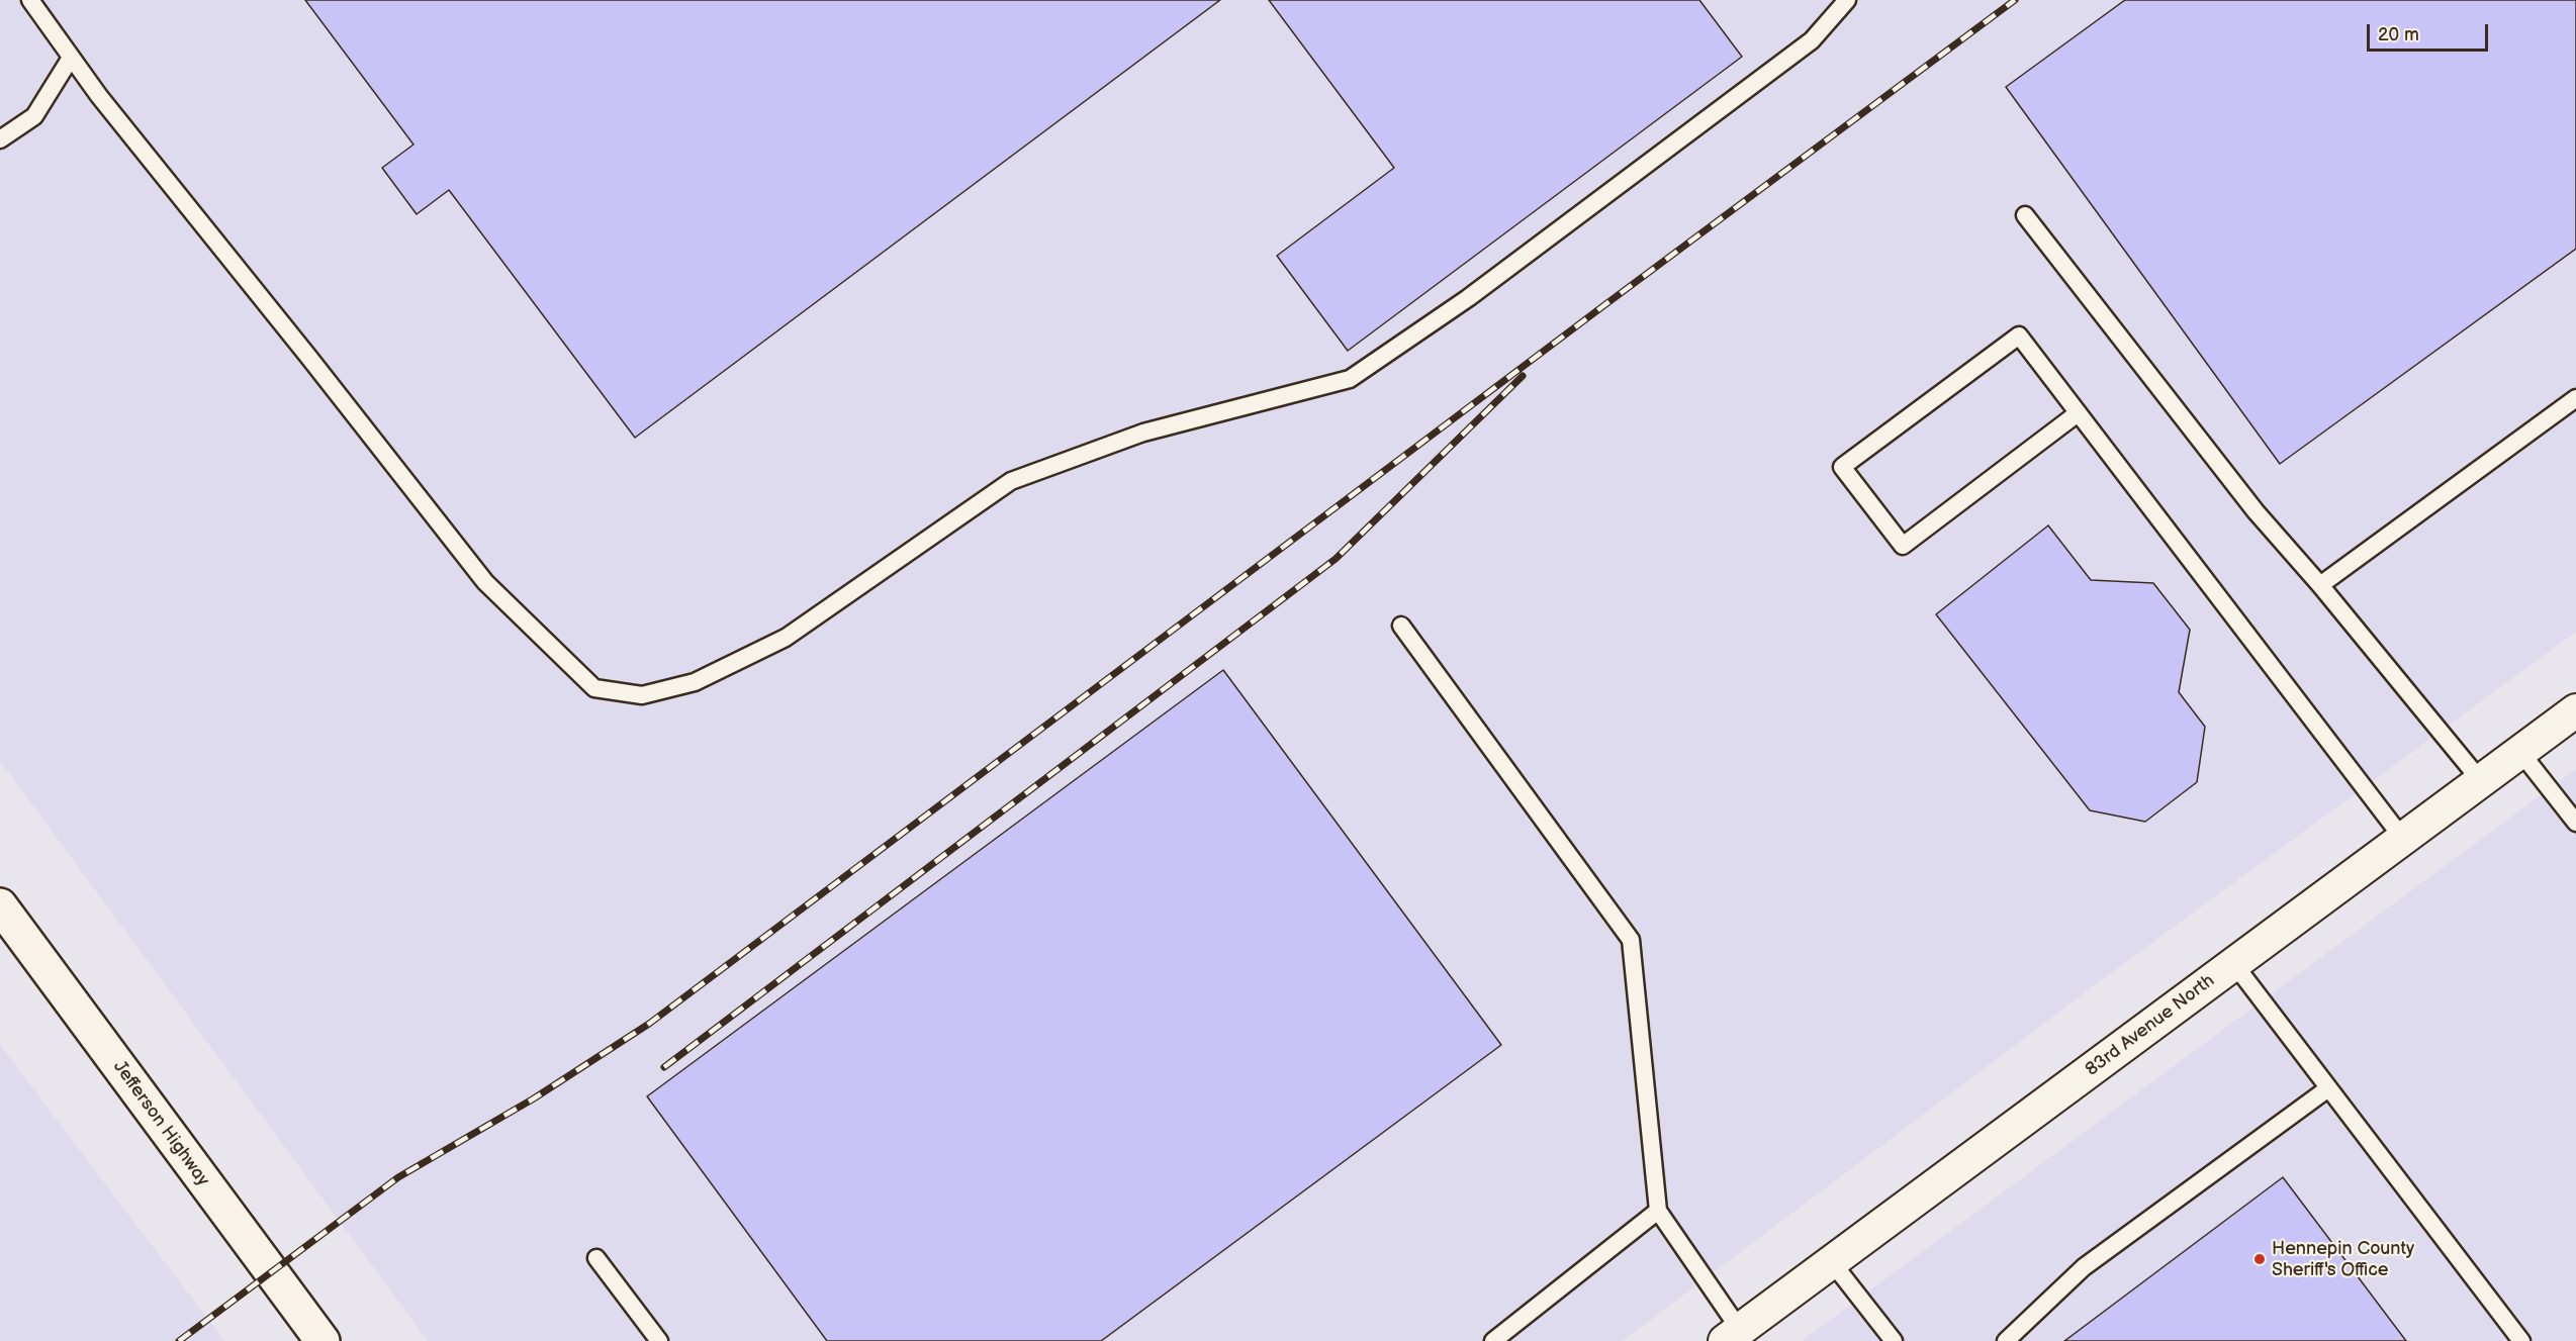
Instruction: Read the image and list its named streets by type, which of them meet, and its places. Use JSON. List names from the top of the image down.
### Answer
{
  "streets": {
    "street": ["83rd Avenue North", "Jefferson Highway"]
  },
  "places": ["Hennepin County Sheriff's Office"],
  "scale_bar": "20 m"
}
